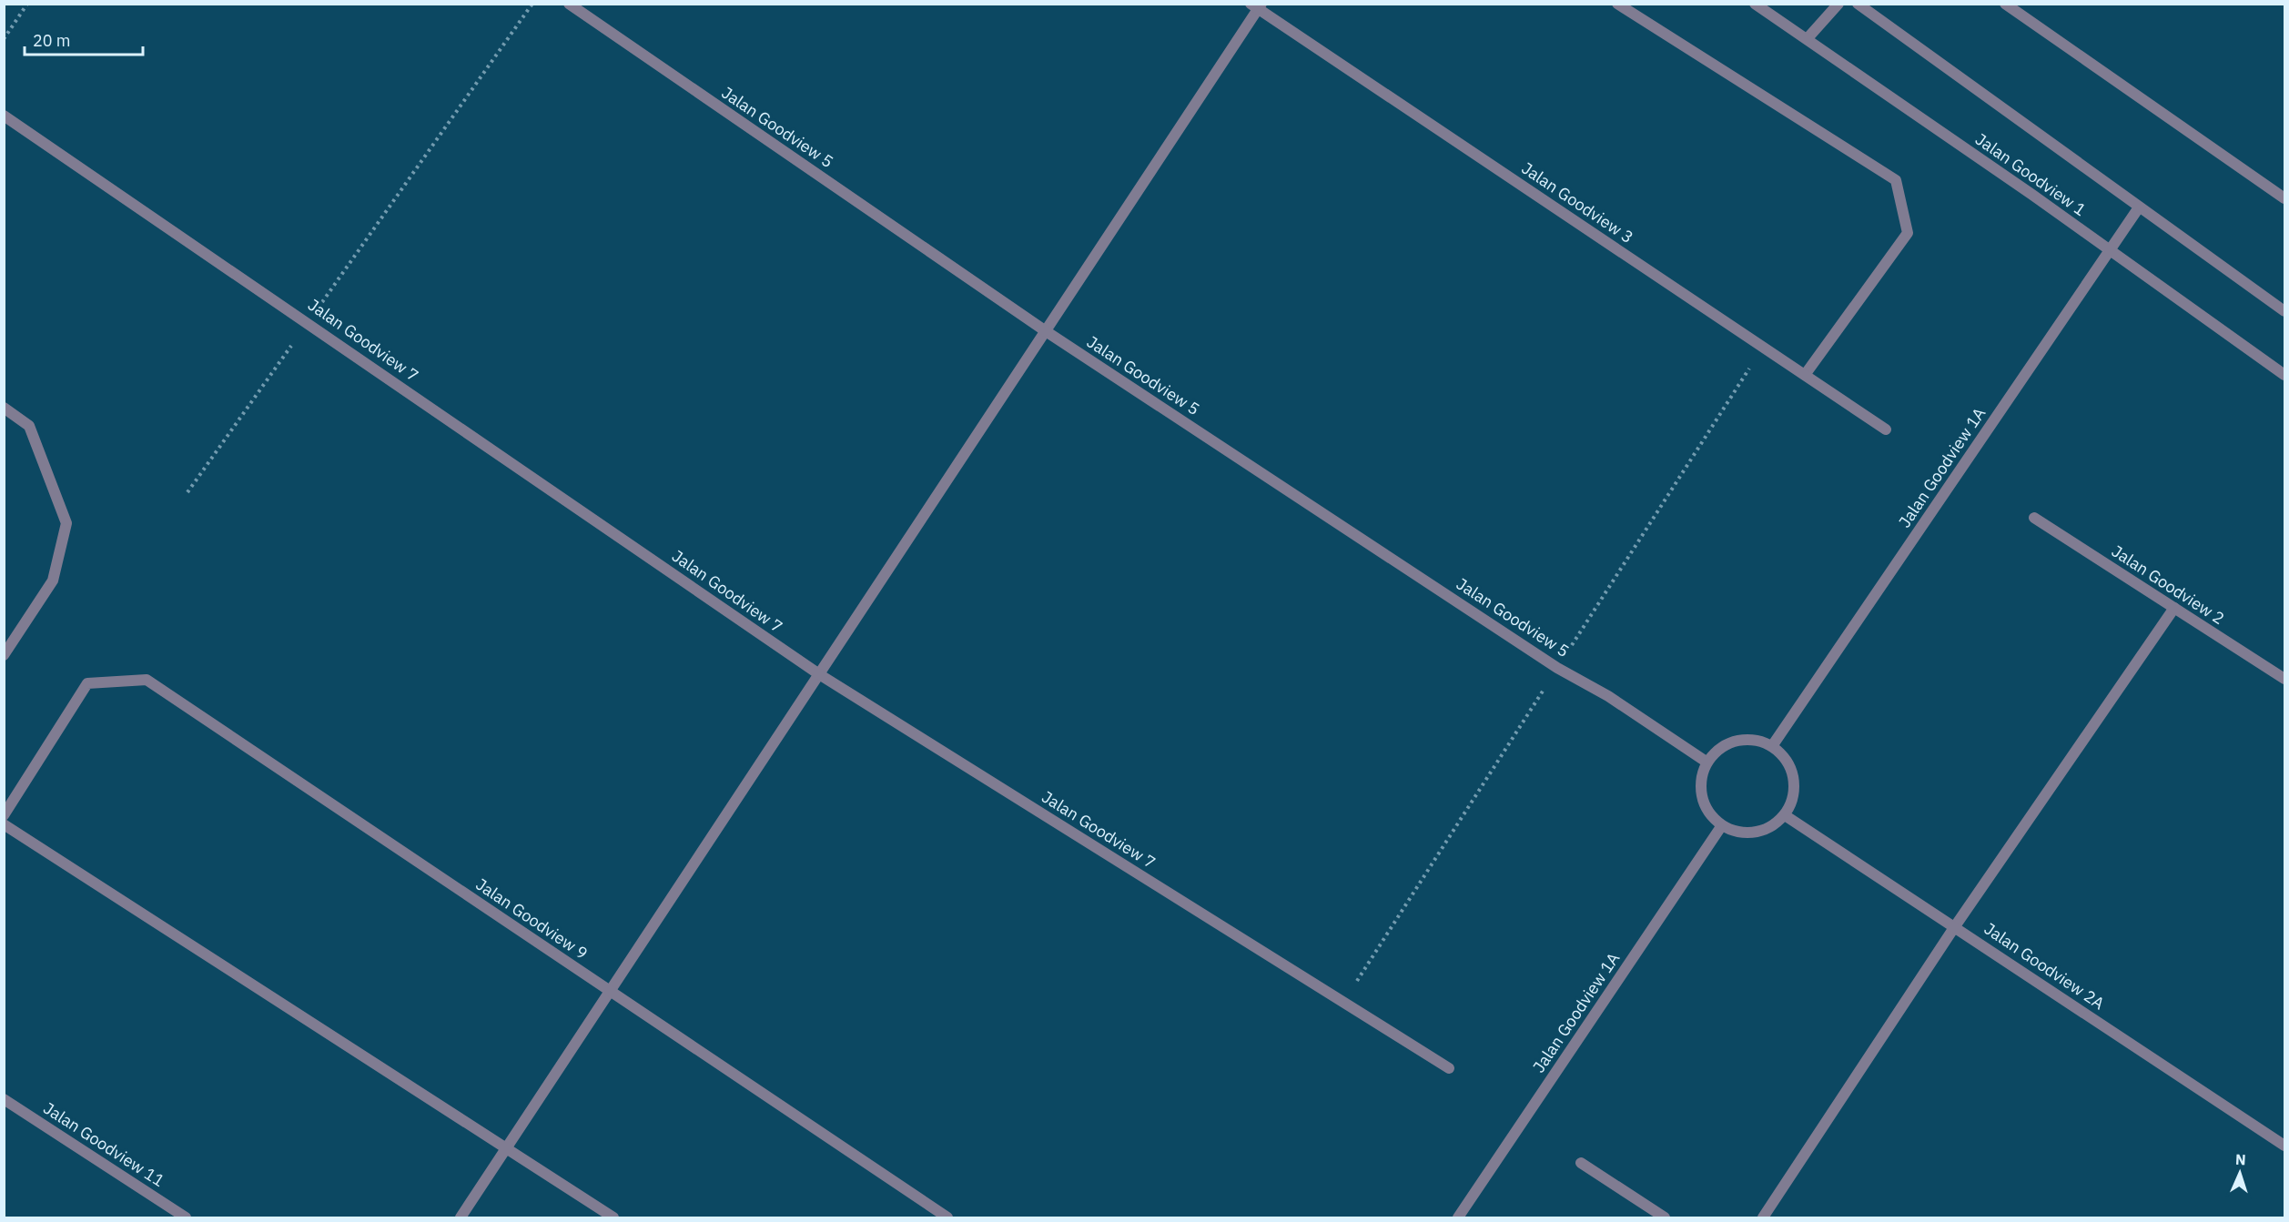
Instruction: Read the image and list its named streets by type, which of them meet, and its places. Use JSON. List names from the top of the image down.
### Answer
{
  "streets": {
    "street": [
      "Jalan Goodview 5",
      "Jalan Goodview 1",
      "Jalan Goodview 3",
      "Jalan Goodview 7",
      "Jalan Goodview 1A",
      "Jalan Goodview 2",
      "Jalan Goodview 9",
      "Jalan Goodview 2A",
      "Jalan Goodview 11"
    ]
  },
  "crossings": [
    ["Jalan Goodview 5", "Jalan Goodview 1A"],
    ["Jalan Goodview 5", "Jalan Goodview 2A"],
    ["Jalan Goodview 1", "Jalan Goodview 1A"],
    ["Jalan Goodview 1A", "Jalan Goodview 2A"]
  ],
  "scale_bar": "20 m",
  "north": "top"
}
